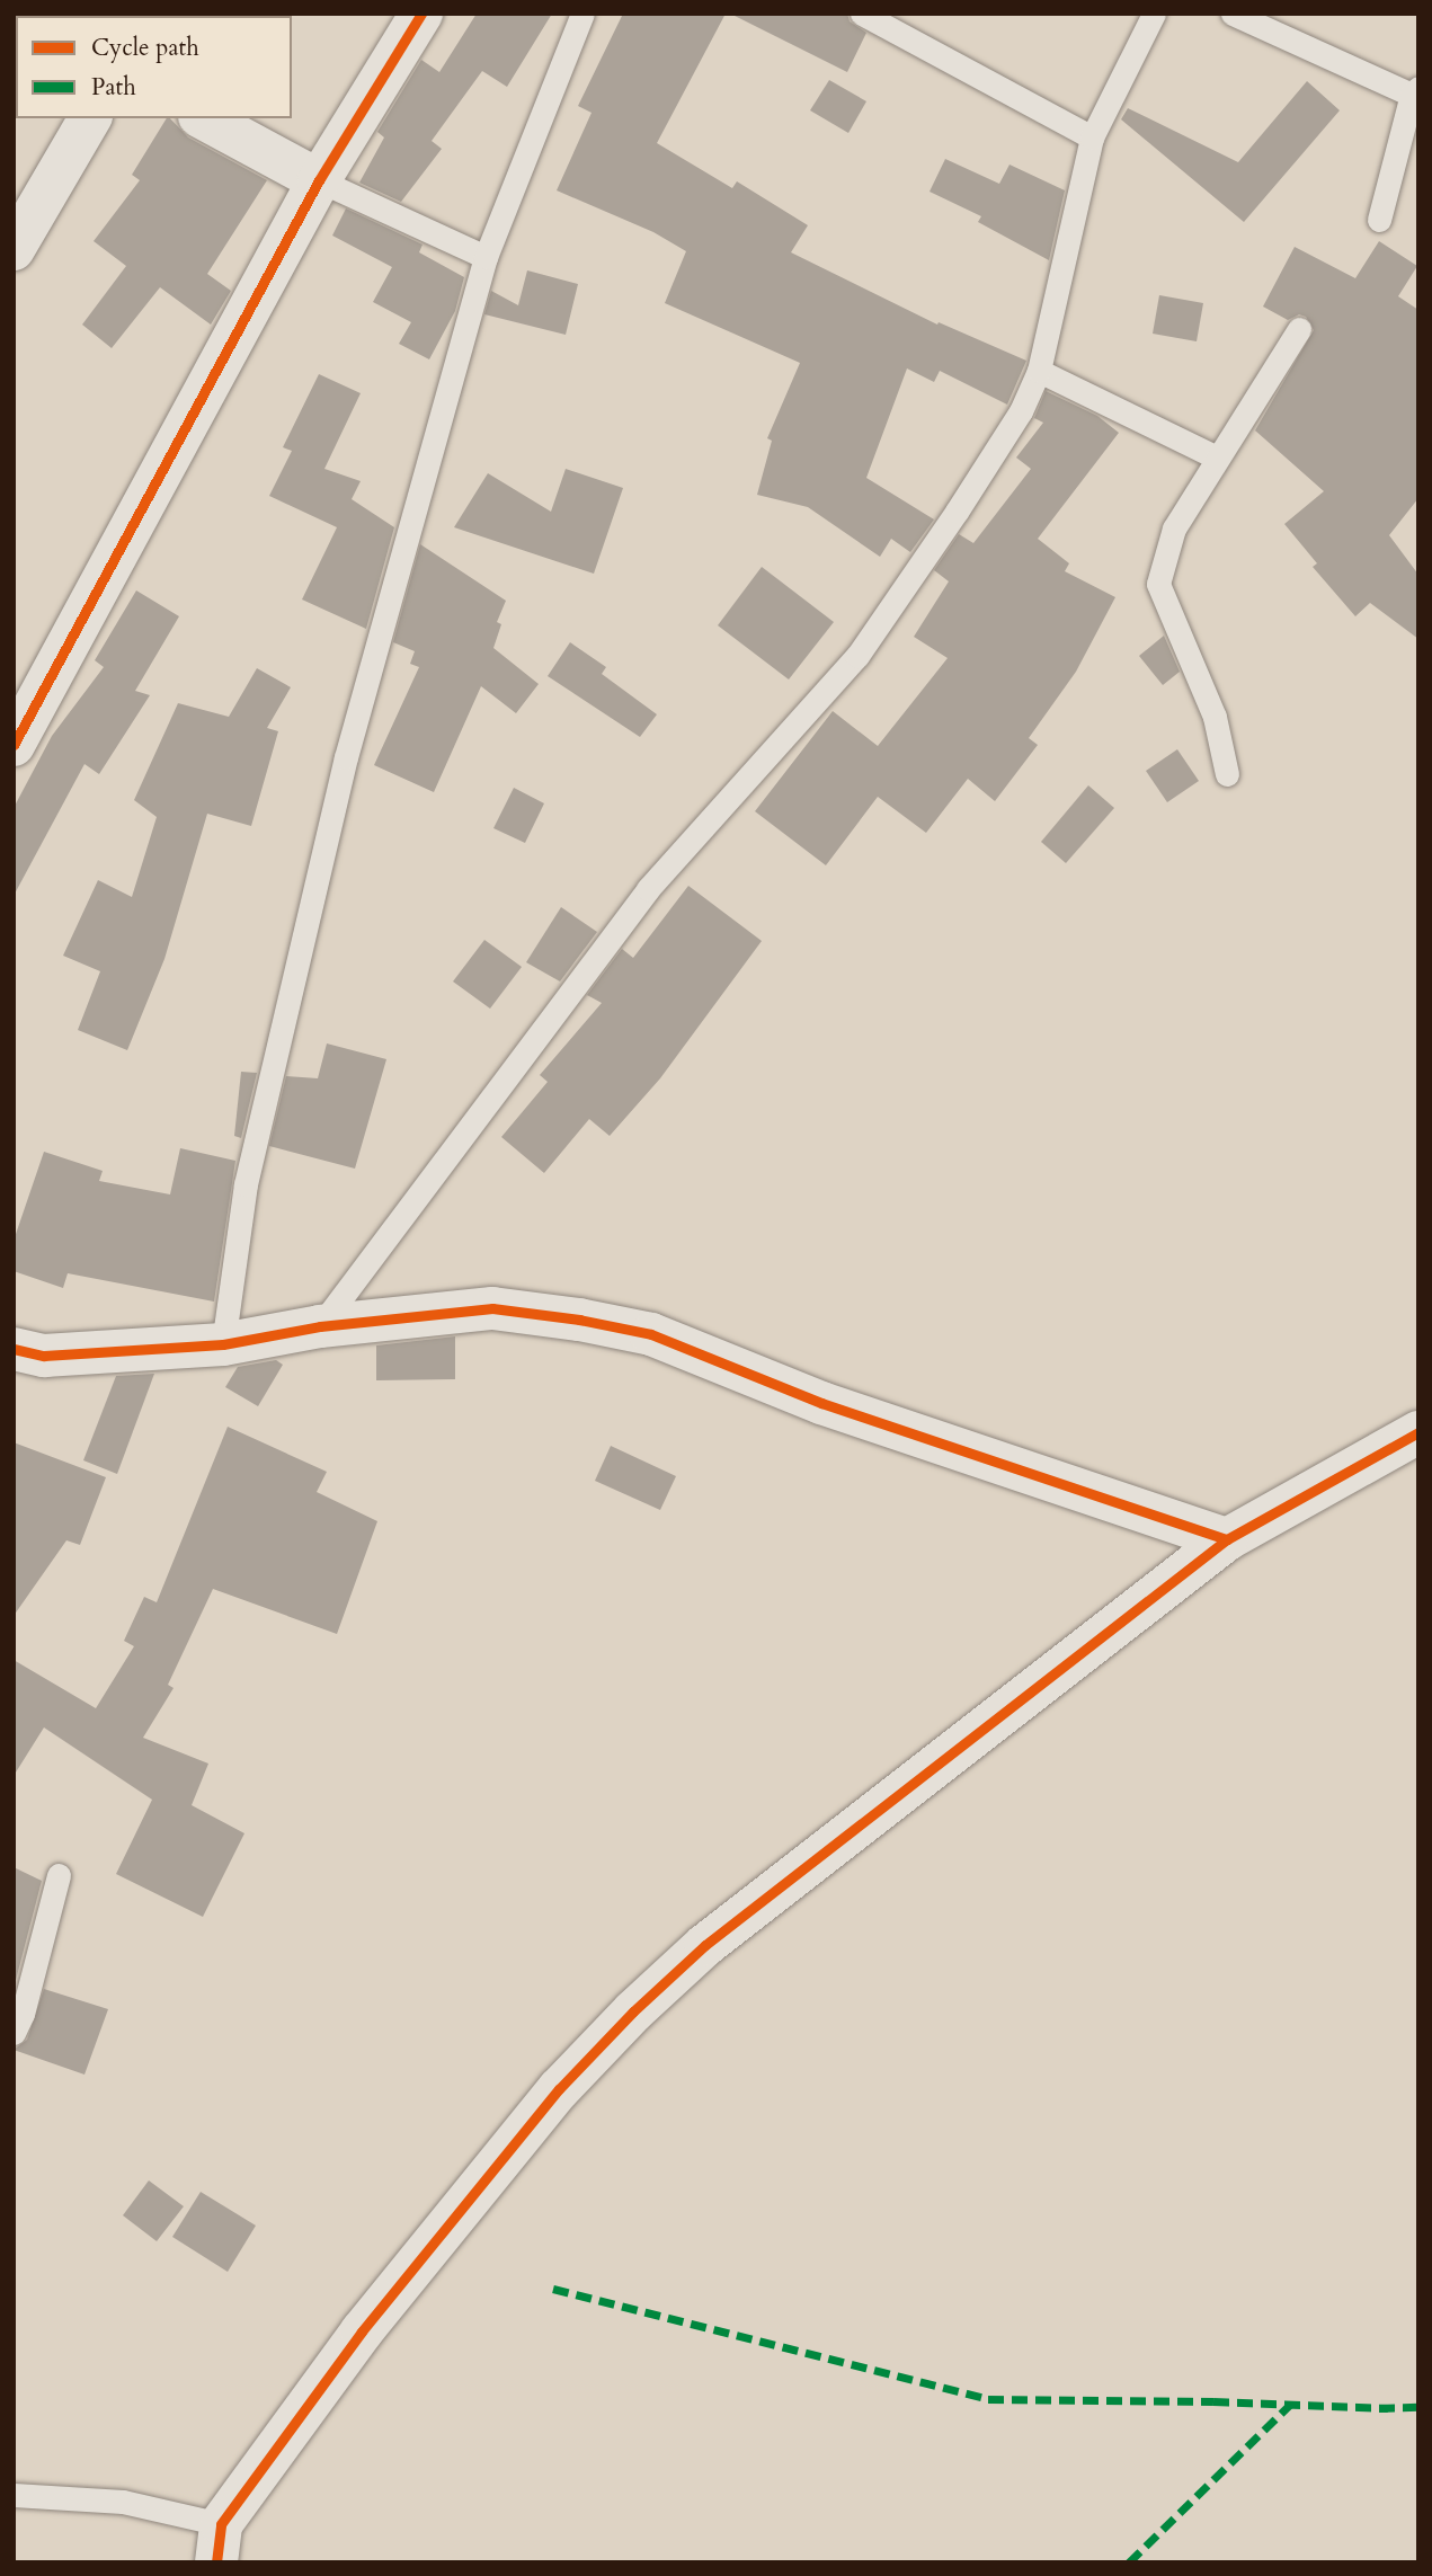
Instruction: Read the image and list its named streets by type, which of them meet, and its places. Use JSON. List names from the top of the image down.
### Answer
{
  "legend": ["Cycle path", "Path"]
}
